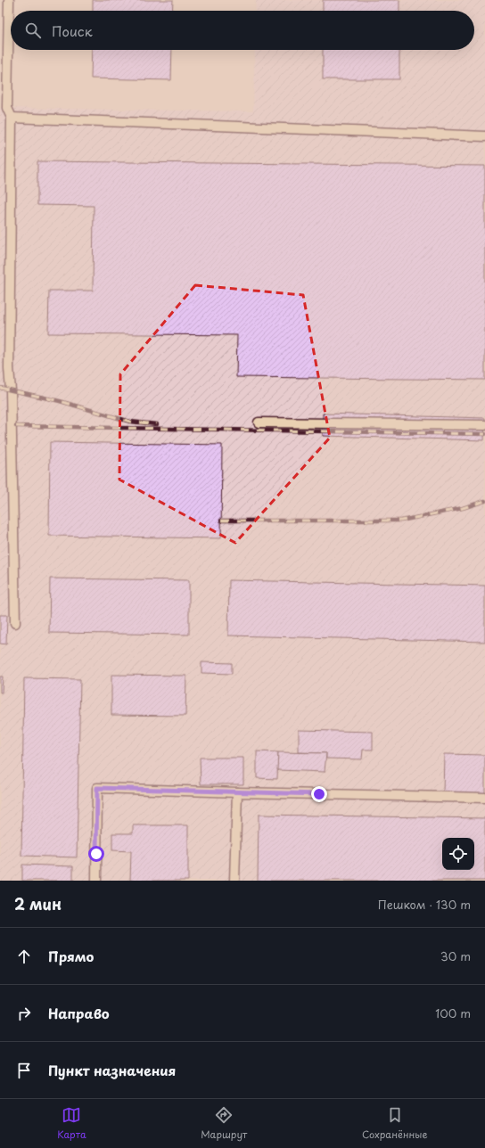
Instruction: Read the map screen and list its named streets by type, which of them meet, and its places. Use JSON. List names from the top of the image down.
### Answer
{
  "page": {
    "search": "Поиск",
    "heading": ["2 мин", "Пешком · 130 m"],
    "list": [
      ["Прямо", "30 m"],
      ["Направо", "100 m"],
      "Пункт назначения"
    ],
    "nav": ["Карта", "Маршрут", "Сохранённые"]
  }
}
